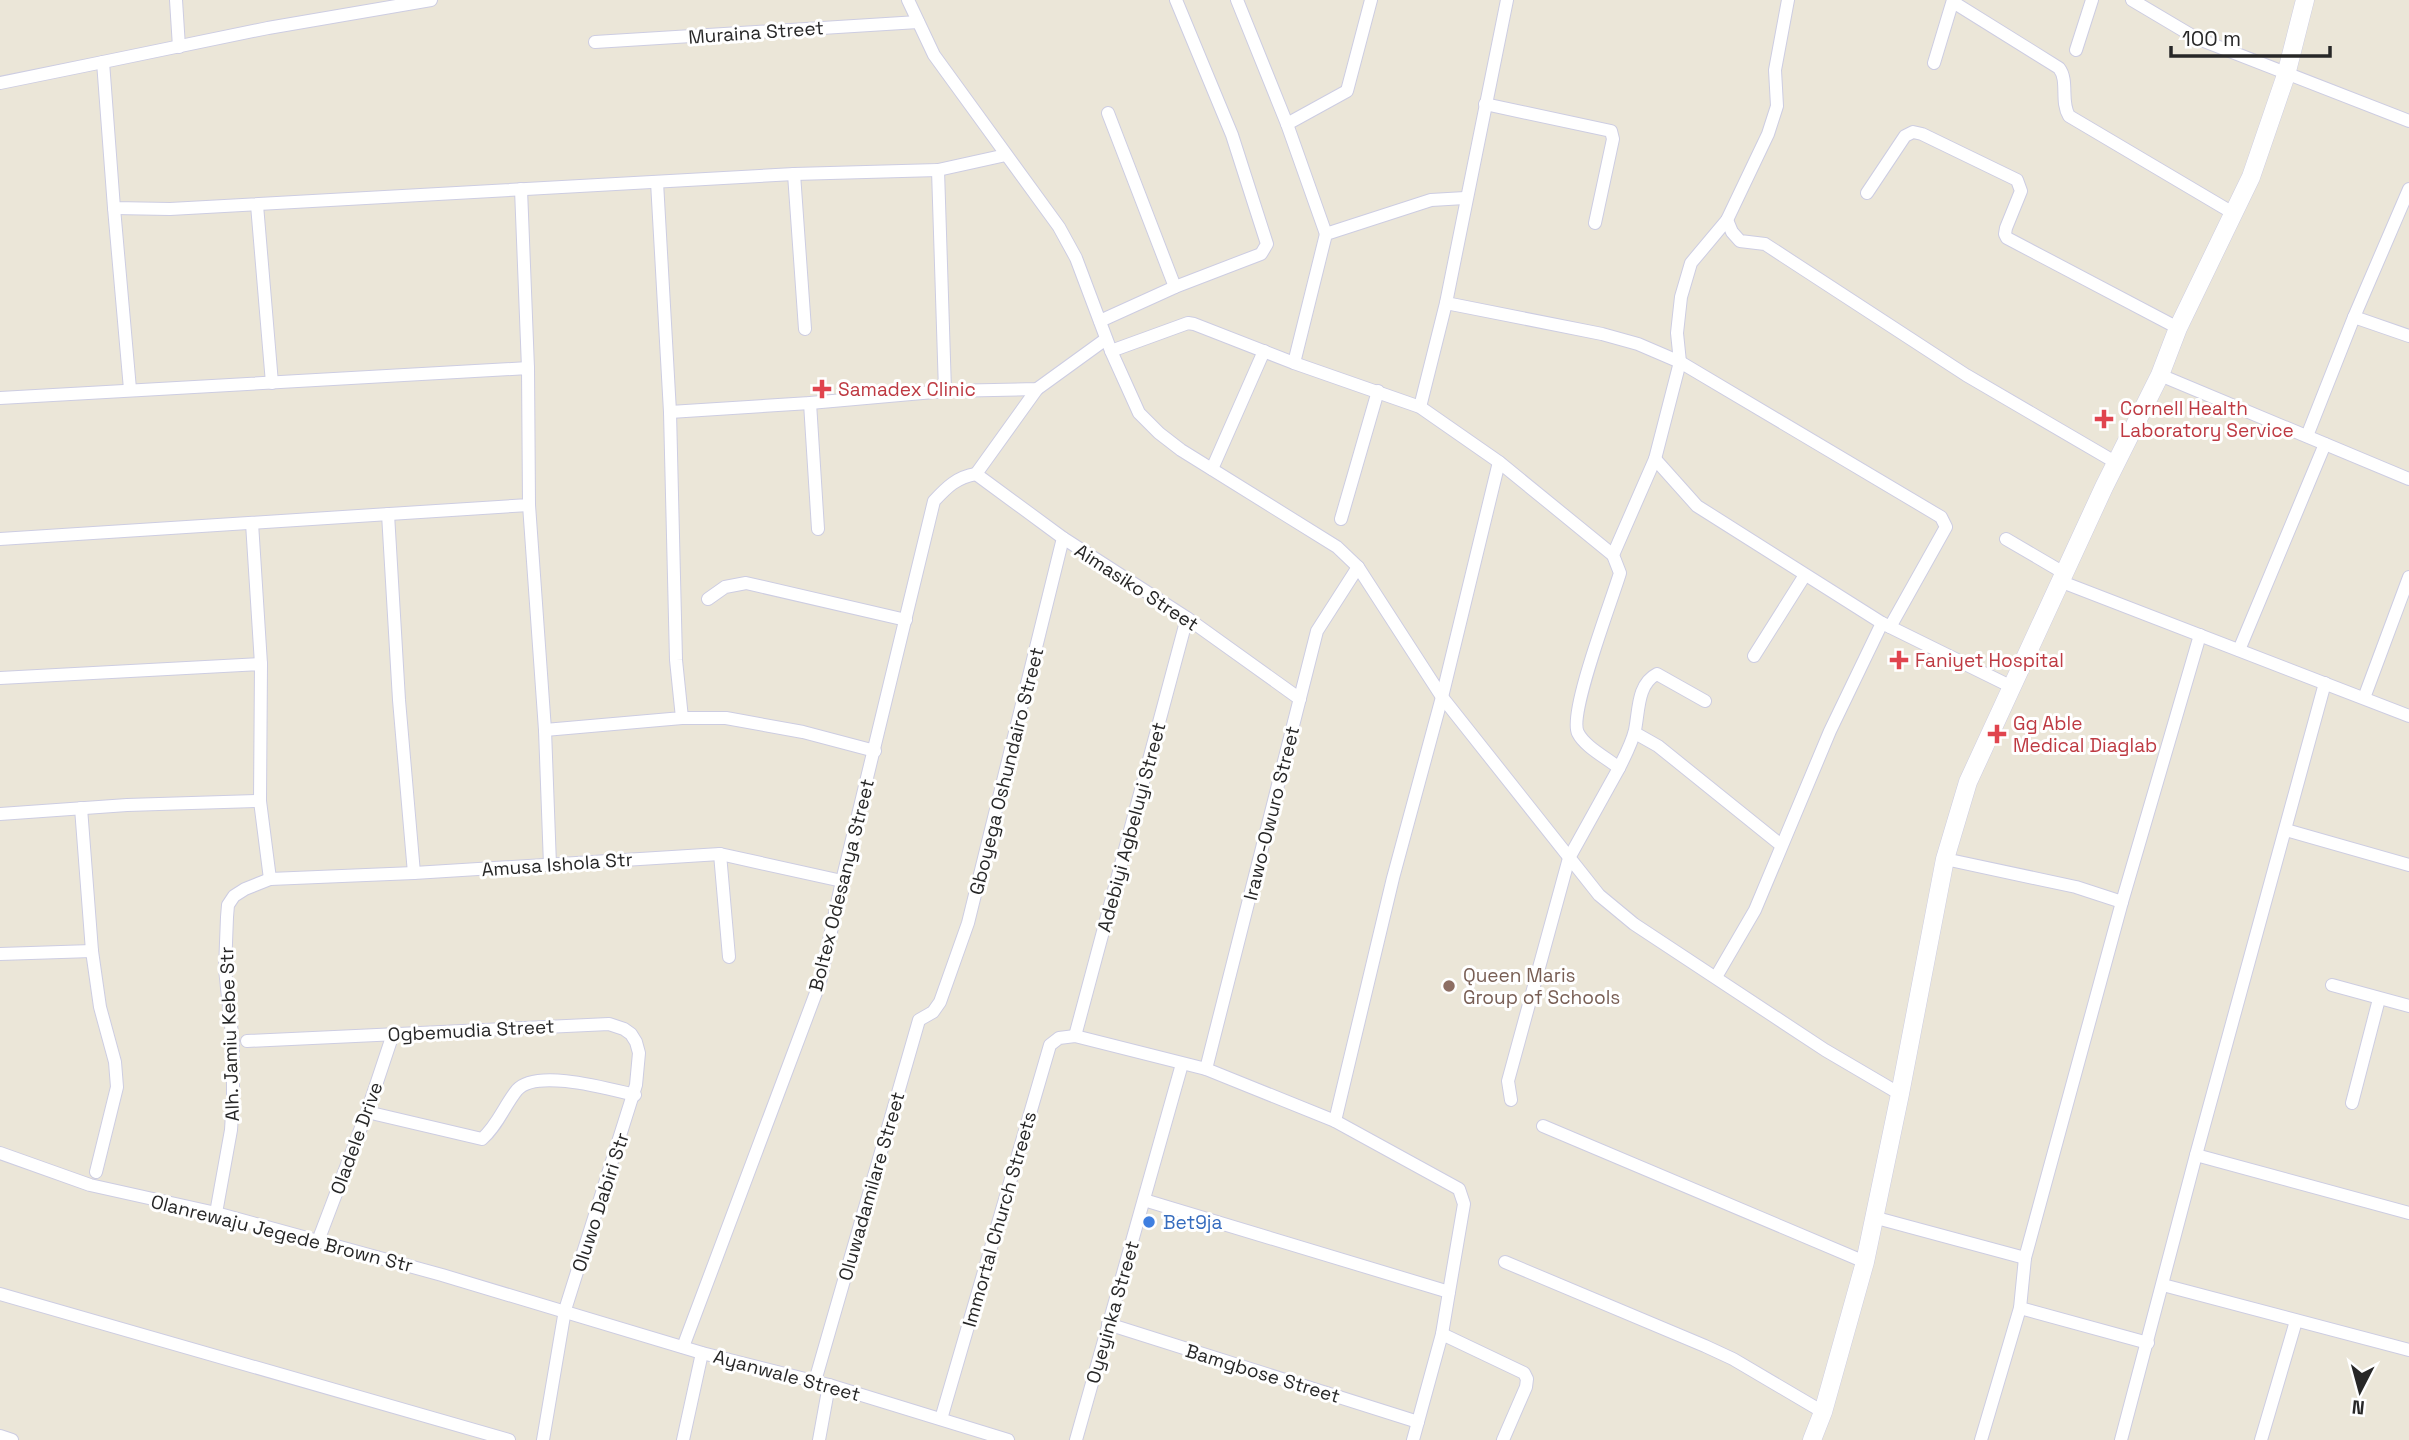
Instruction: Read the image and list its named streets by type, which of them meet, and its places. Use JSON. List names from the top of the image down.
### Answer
{
  "streets": {
    "street": [
      "Muraina Street",
      "Aimasiko Street",
      "Gboyega Oshundairo Street",
      "Irawo-Owuro Street",
      "Adebiyi Agbeluyi Street",
      "Amusa Ishola Str",
      "Boltex Odesanya Street",
      "Ogbemudia Street",
      "Alh. Jamiu Kebe Str",
      "Oladele Drive",
      "Oluwadamilare Street",
      "Oluwo Dabiri Str",
      "Immortal Church Streets",
      "Olanrewaju Jegede Brown Str",
      "Oyeyinka Street",
      "Bamgbose Street",
      "Ayanwale Street"
    ]
  },
  "crossings": [
    ["Aimasiko Street", "Gboyega Oshundairo Street"],
    ["Aimasiko Street", "Irawo-Owuro Street"],
    ["Aimasiko Street", "Adebiyi Agbeluyi Street"],
    ["Aimasiko Street", "Boltex Odesanya Street"],
    ["Gboyega Oshundairo Street", "Oluwadamilare Street"],
    ["Adebiyi Agbeluyi Street", "Immortal Church Streets"],
    ["Amusa Ishola Str", "Boltex Odesanya Street"],
    ["Amusa Ishola Str", "Alh. Jamiu Kebe Str"],
    ["Boltex Odesanya Street", "Ayanwale Street"],
    ["Ogbemudia Street", "Oladele Drive"],
    ["Ogbemudia Street", "Oluwo Dabiri Str"],
    ["Alh. Jamiu Kebe Str", "Olanrewaju Jegede Brown Str"],
    ["Oladele Drive", "Olanrewaju Jegede Brown Str"],
    ["Oluwadamilare Street", "Ayanwale Street"],
    ["Oluwo Dabiri Str", "Olanrewaju Jegede Brown Str"],
    ["Oluwo Dabiri Str", "Ayanwale Street"],
    ["Immortal Church Streets", "Ayanwale Street"],
    ["Olanrewaju Jegede Brown Str", "Ayanwale Street"],
    ["Oyeyinka Street", "Bamgbose Street"]
  ],
  "places": {
    "health": [
      "Samadex Clinic",
      "Cornell Health Laboratory Service",
      "Faniyet Hospital",
      "Gg Able Medical Diaglab"
    ],
    "other": ["Queen Maris Group of Schools", "Bet9ja"]
  },
  "scale_bar": "100 m",
  "north": "bottom"
}
